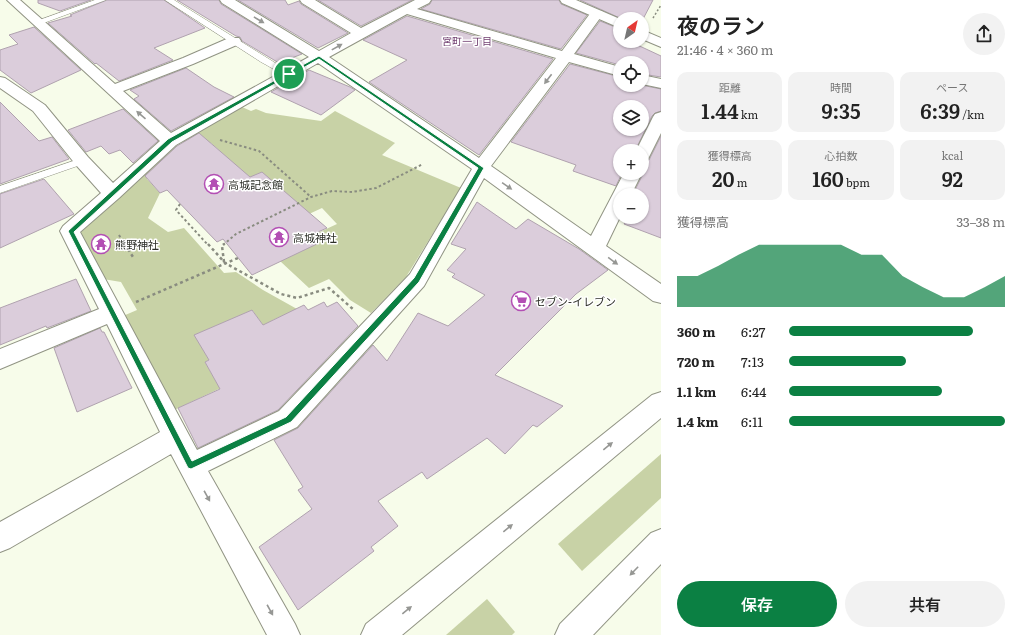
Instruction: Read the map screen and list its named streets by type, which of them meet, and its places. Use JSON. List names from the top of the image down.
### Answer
{
  "districts": ["宮町一丁目"],
  "places": {
    "temple": ["高城記念館", "高城神社", "熊野神社"],
    "supermarket": ["セブン-イレブン"]
  },
  "north": "top right",
  "page": {
    "heading": ["夜のラン", "21:46 · 4 × 360 m"],
    "map_buttons": ["+", "−"],
    "stats": [
      ["距離", "1.44 km"],
      ["時間", "9:35"],
      ["ペース", "6:39 /km"],
      ["獲得標高", "20 m"],
      ["心拍数", "160 bpm"],
      ["kcal", "92"]
    ],
    "chart": ["獲得標高", "33–38 m"],
    "list": [
      {
        "name": "360 m",
        "note": "6:27"
      },
      {
        "name": "720 m",
        "note": "7:13"
      },
      {
        "name": "1.1 km",
        "note": "6:44"
      },
      {
        "name": "1.4 km",
        "note": "6:11"
      }
    ],
    "buttons": ["保存", "共有"]
  }
}
